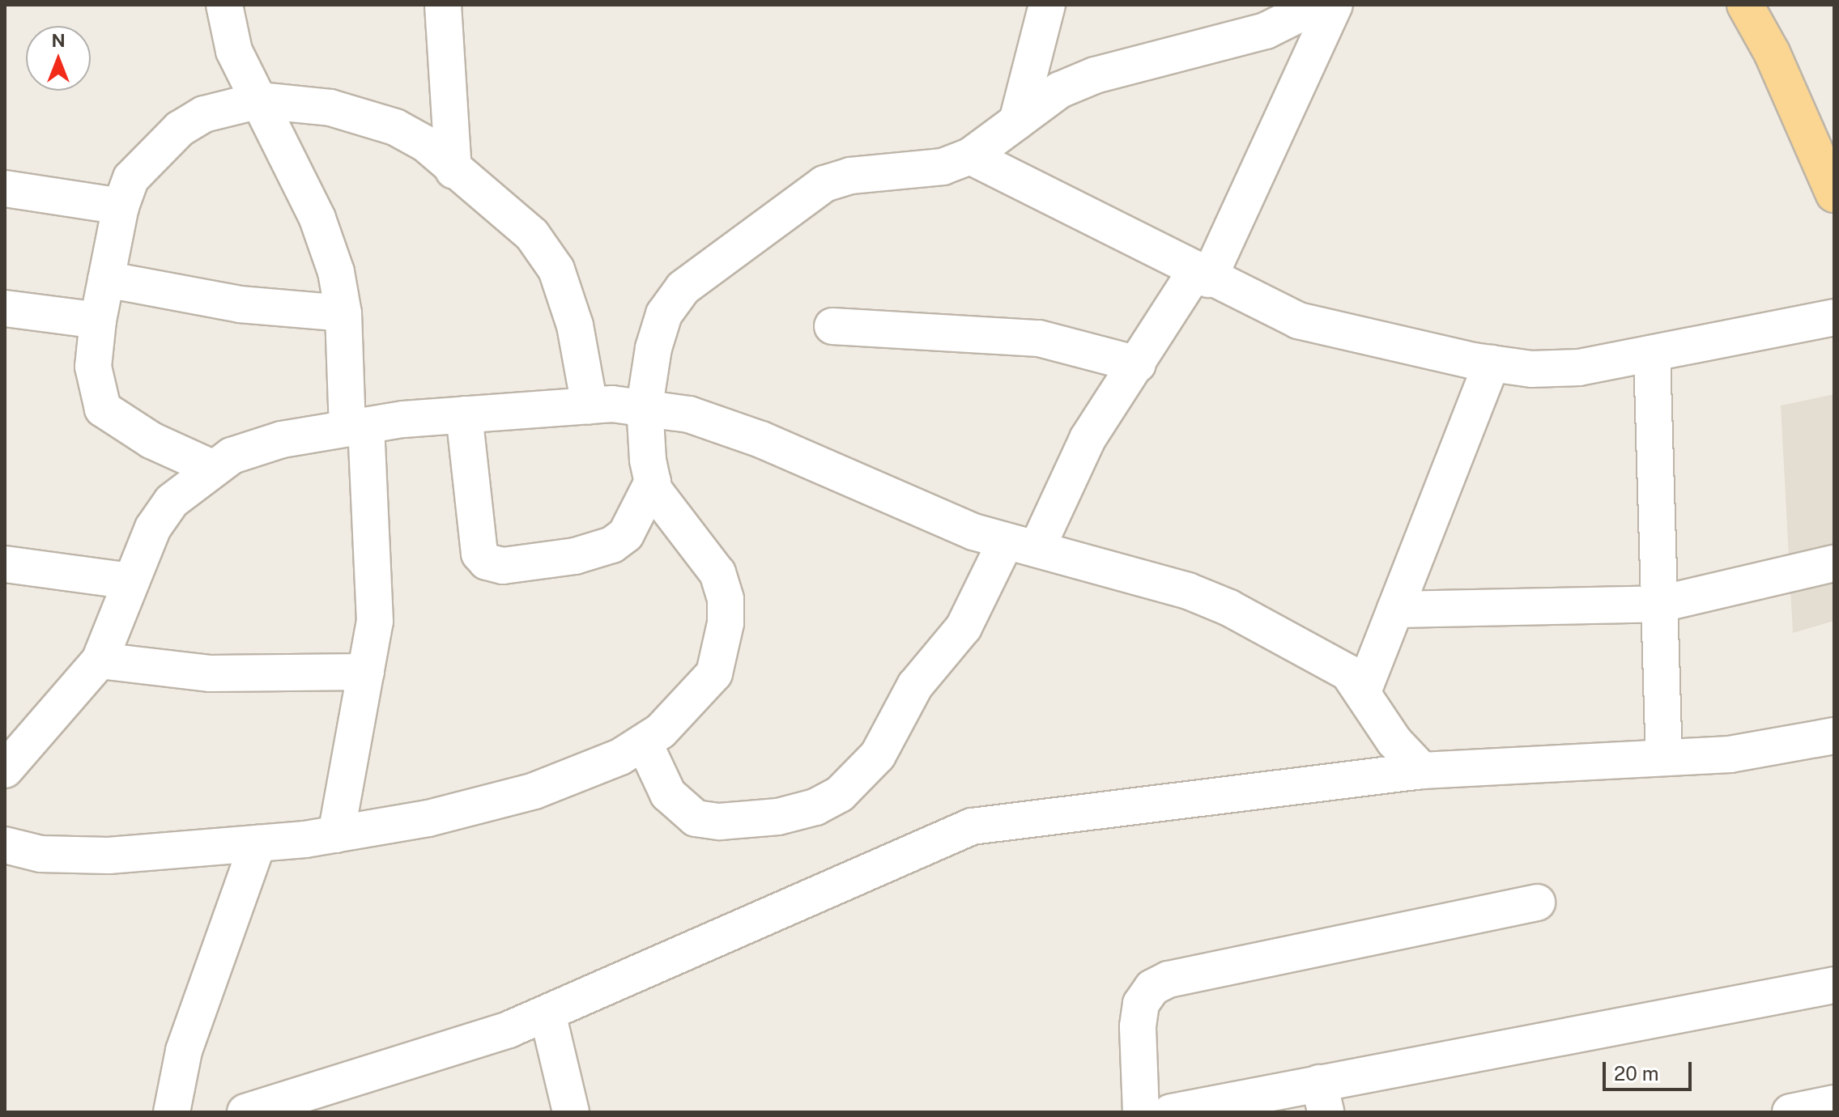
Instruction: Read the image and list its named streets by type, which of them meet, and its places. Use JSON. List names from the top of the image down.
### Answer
{
  "scale_bar": "20 m",
  "north": "top"
}
